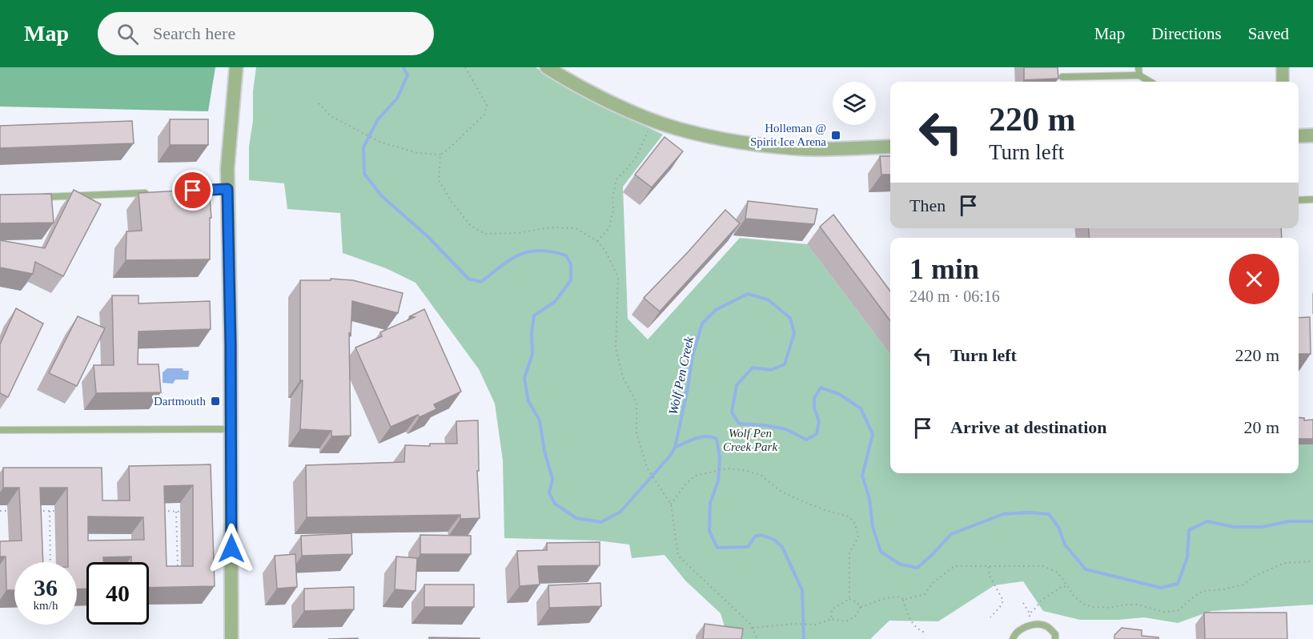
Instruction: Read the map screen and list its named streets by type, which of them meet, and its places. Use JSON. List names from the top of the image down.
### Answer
{
  "water": ["Wolf Pen Creek"],
  "parks": ["Wolf Pen Creek Park"],
  "places": {
    "transit": ["Holleman @ Spirit Ice Arena", "Dartmouth"]
  },
  "page": {
    "header": "Map",
    "search": "Search here",
    "nav": ["Map", "Directions", "Saved"],
    "turn": ["220 m", "Turn left"],
    "then": "Then",
    "heading": ["1 min", "240 m · 06:16"],
    "list": [
      {
        "name": "Turn left",
        "value": "220 m"
      },
      {
        "name": "Arrive at destination",
        "value": "20 m"
      }
    ],
    "speed": "36 km/h",
    "limit": "40"
  }
}
